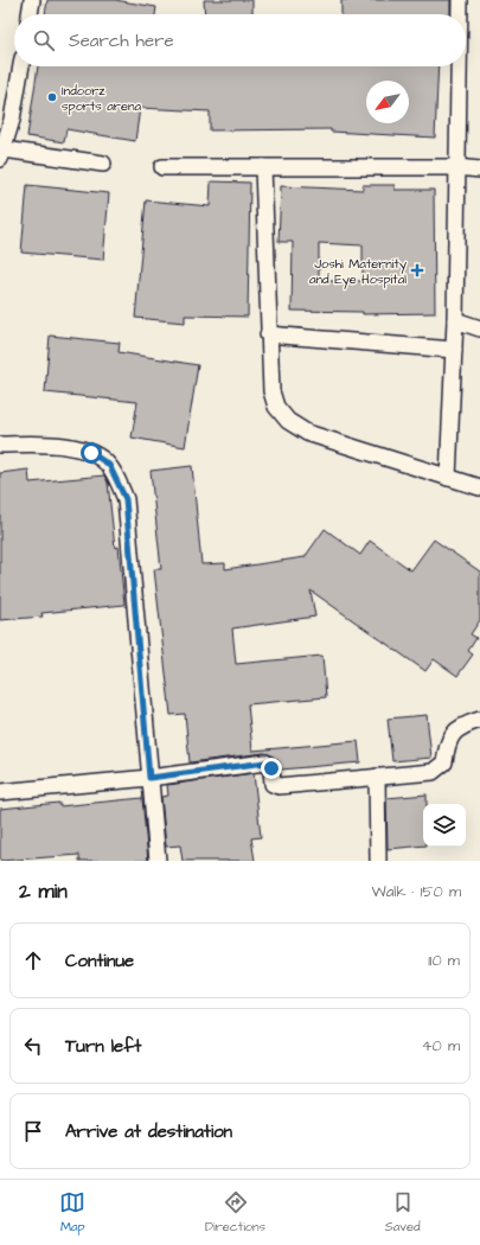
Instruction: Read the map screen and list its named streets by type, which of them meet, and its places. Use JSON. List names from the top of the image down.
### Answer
{
  "places": {
    "other": ["Indoorz sports arena"],
    "health": ["Joshi Maternity and Eye Hospital"]
  },
  "north": "bottom left",
  "page": {
    "search": "Search here",
    "heading": ["2 min", "Walk · 150 m"],
    "list": [
      ["Continue", "110 m"],
      ["Turn left", "40 m"],
      "Arrive at destination"
    ],
    "nav": ["Map", "Directions", "Saved"]
  }
}
